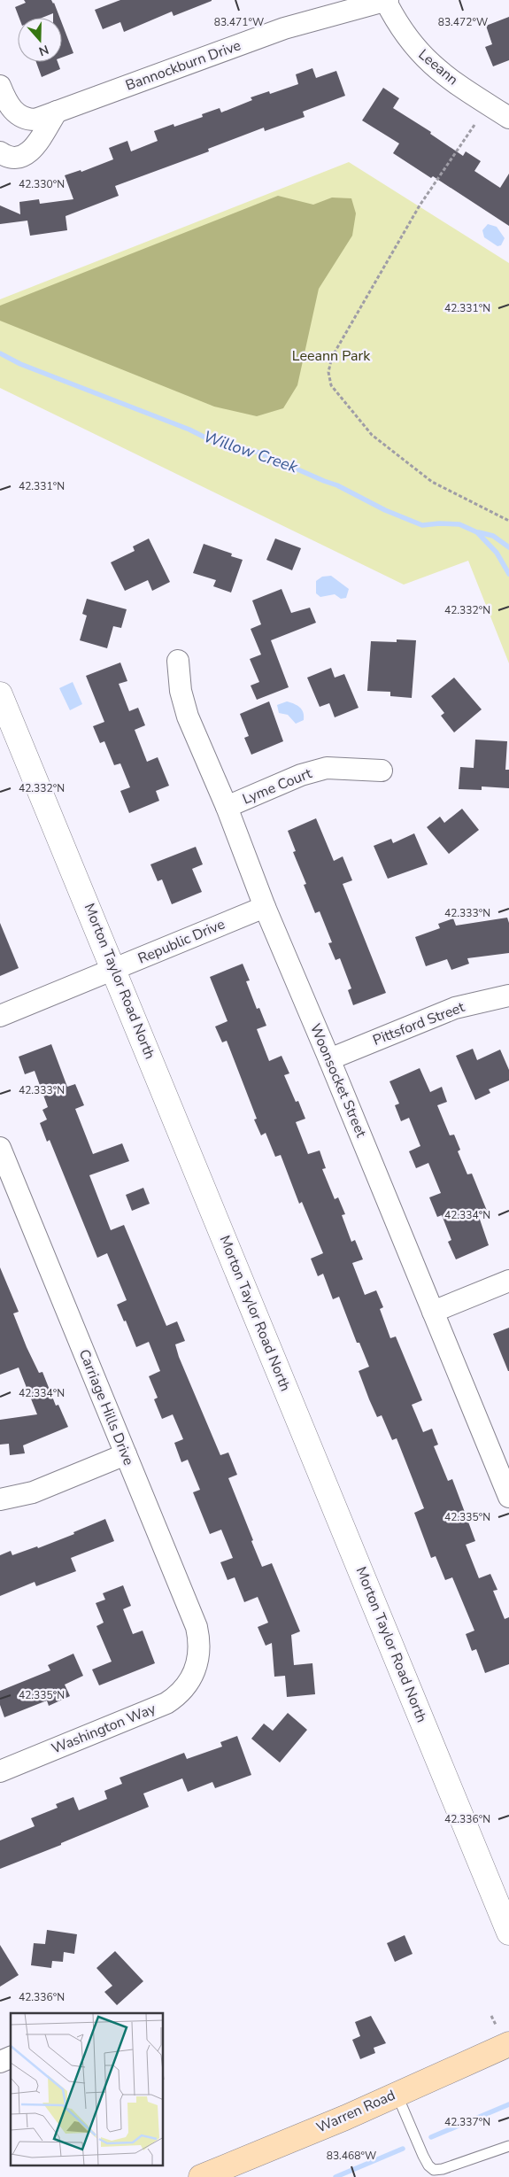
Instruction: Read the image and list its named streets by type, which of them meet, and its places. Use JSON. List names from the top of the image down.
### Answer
{
  "streets": {
    "main road": ["Warren Road"],
    "street": [
      "Bannockburn Drive",
      "Leeann",
      "Lyme Court",
      "Republic Drive",
      "Morton Taylor Road North",
      "Pittsford Street",
      "Woonsocket Street",
      "Carriage Hills Drive",
      "Washington Way"
    ]
  },
  "crossings": [
    ["Bannockburn Drive", "Leeann"],
    ["Lyme Court", "Woonsocket Street"],
    ["Republic Drive", "Morton Taylor Road North"],
    ["Republic Drive", "Woonsocket Street"],
    ["Pittsford Street", "Woonsocket Street"],
    ["Carriage Hills Drive", "Washington Way"]
  ],
  "water": ["Willow Creek"],
  "parks": ["Leeann Park"],
  "north": "bottom",
  "coordinates": [
    "83.471°W",
    "83.472°W",
    "42.330°N",
    "42.331°N",
    "42.332°N",
    "42.333°N",
    "42.334°N",
    "42.335°N",
    "42.336°N",
    "42.337°N",
    "83.468°W"
  ]
}
